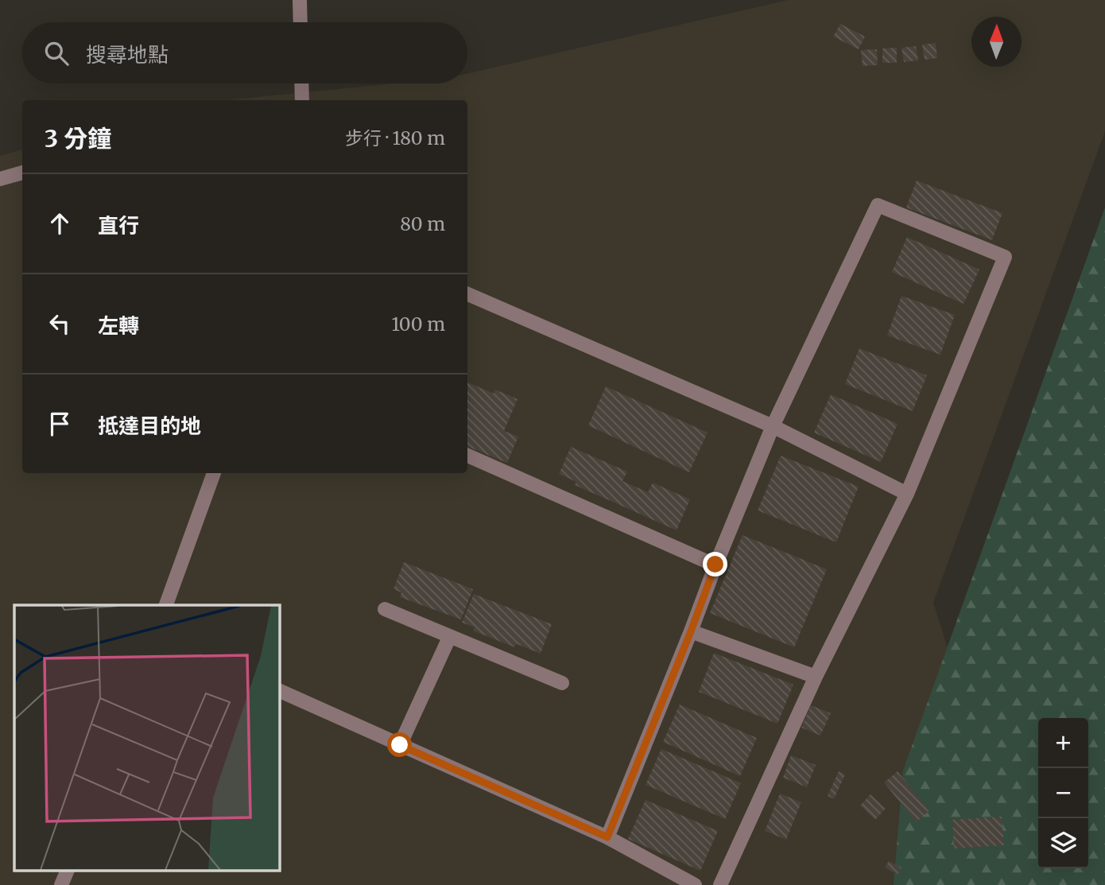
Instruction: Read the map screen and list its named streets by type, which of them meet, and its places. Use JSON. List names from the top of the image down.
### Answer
{
  "north": "top",
  "page": {
    "search": "搜尋地點",
    "heading": ["3 分鐘", "步行 · 180 m"],
    "list": [
      ["直行", "80 m"],
      ["左轉", "100 m"],
      "抵達目的地"
    ],
    "map_buttons": ["+", "−"]
  }
}
